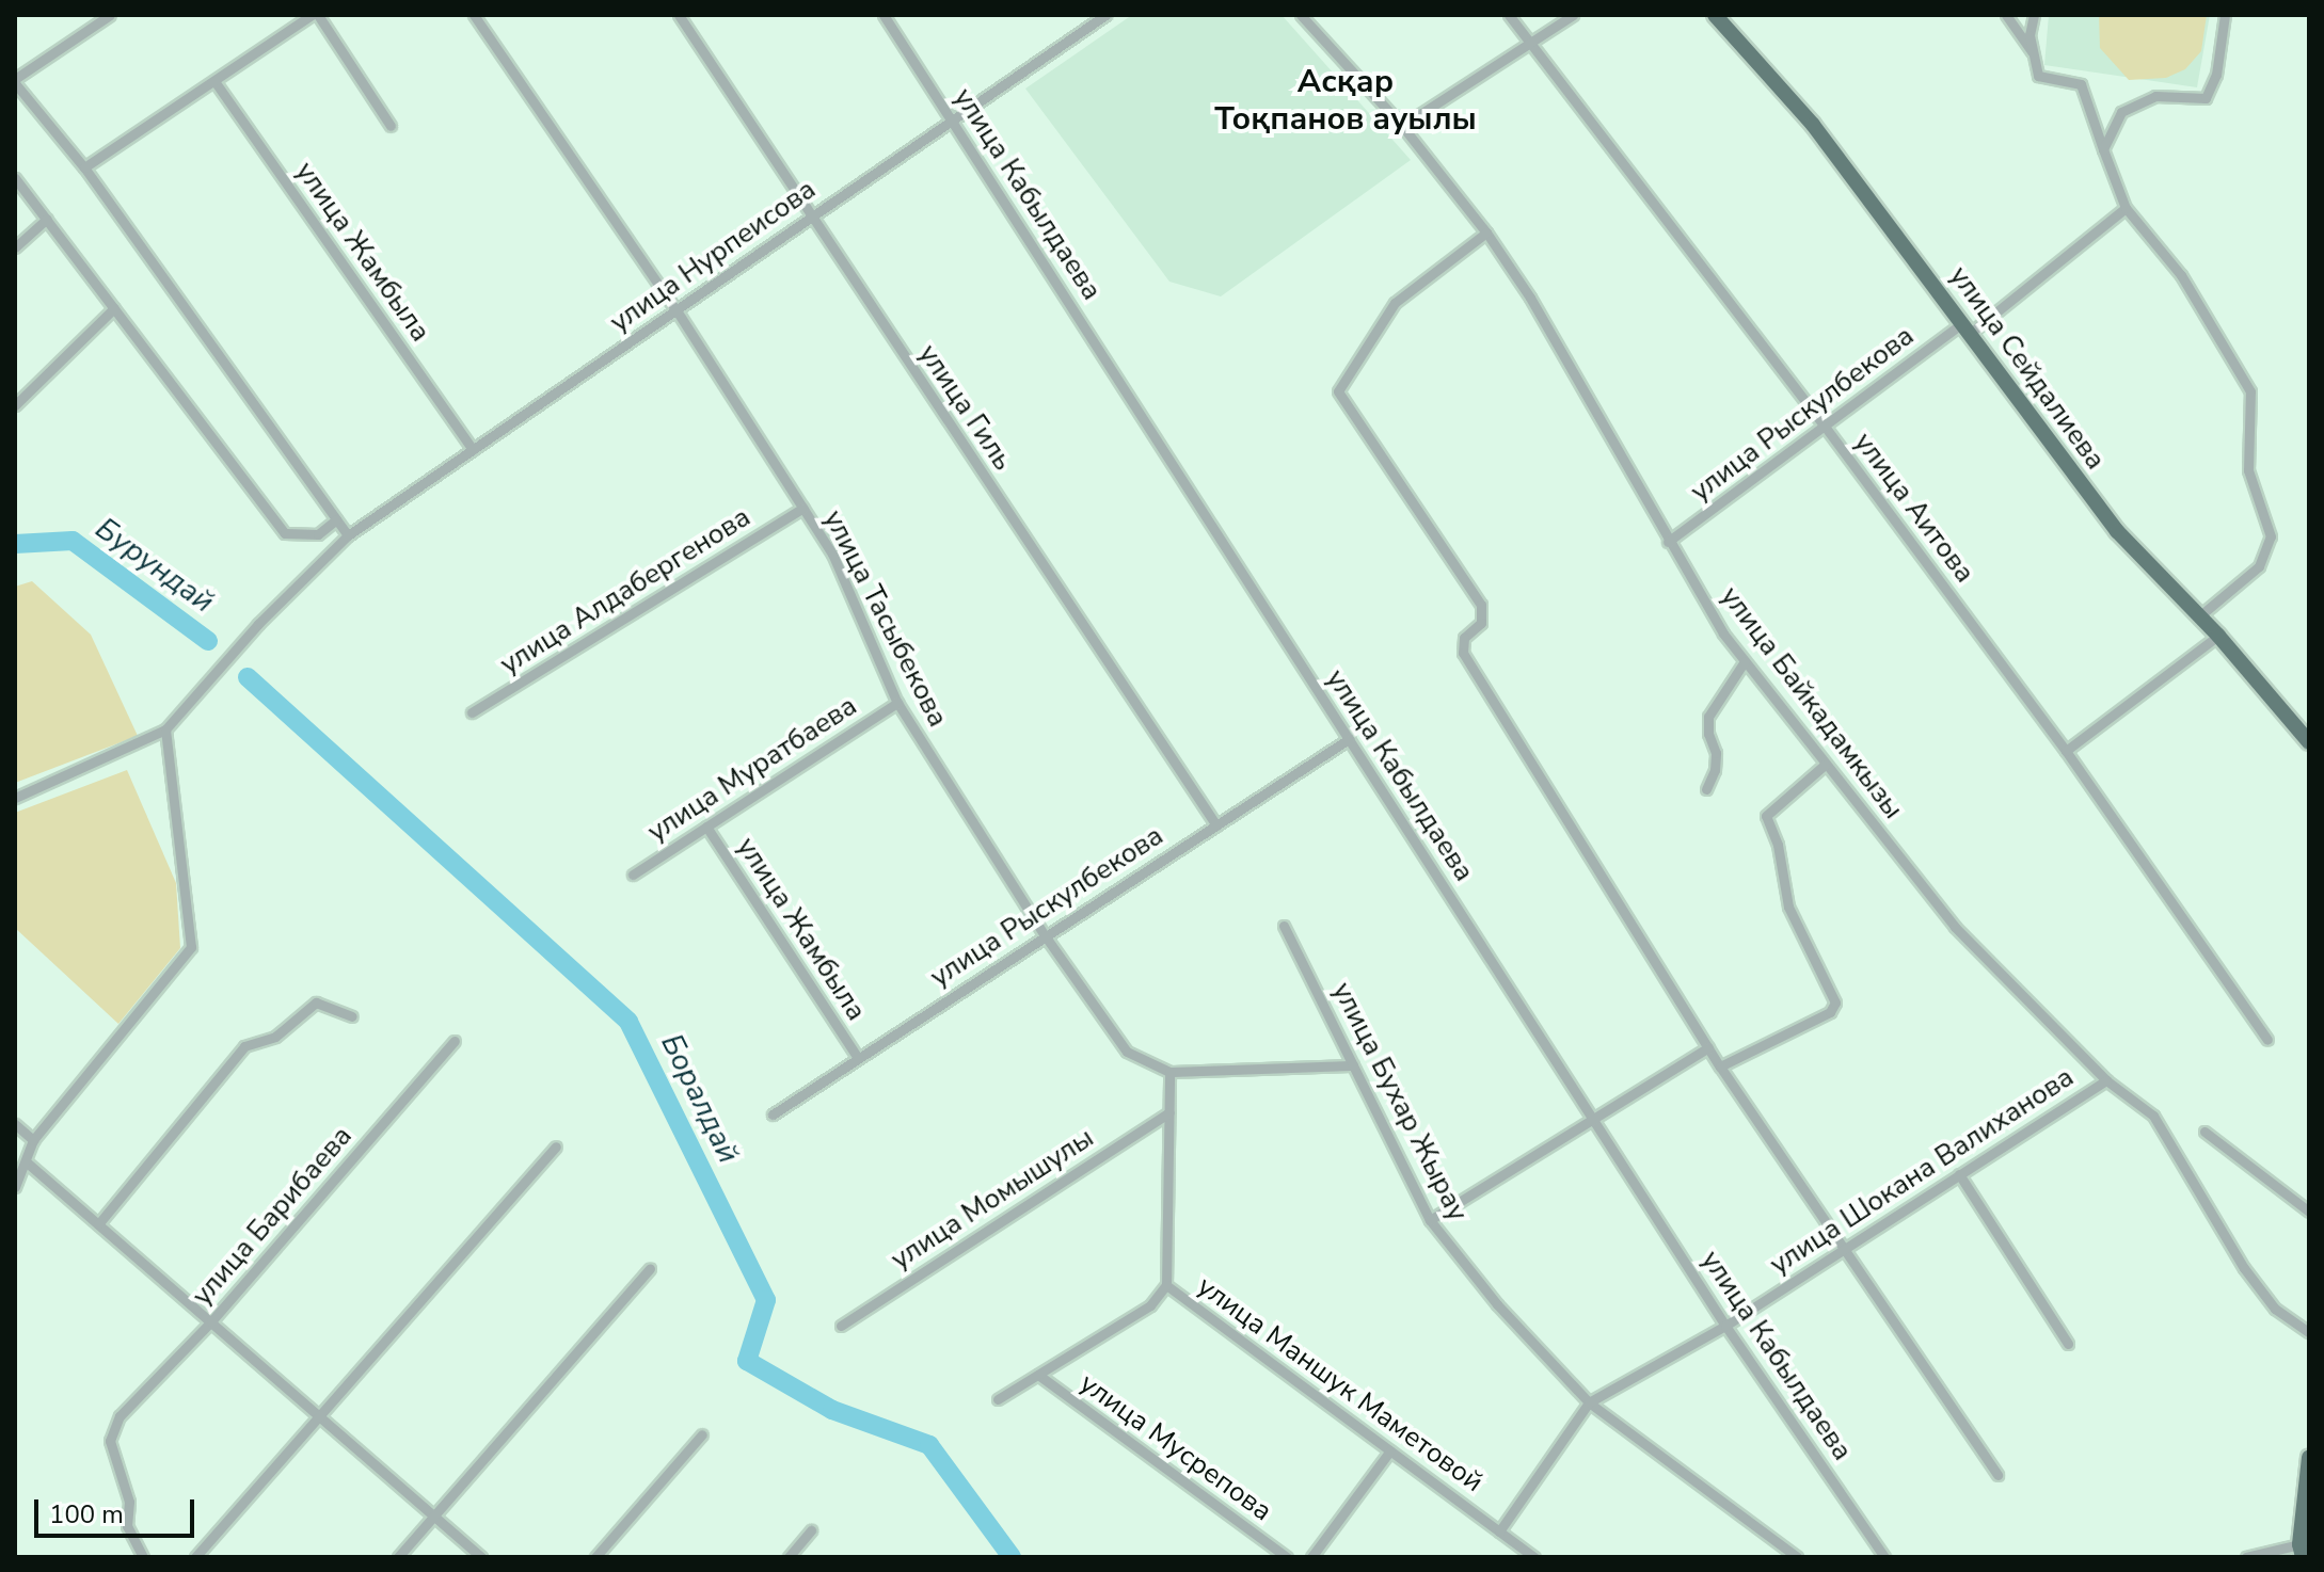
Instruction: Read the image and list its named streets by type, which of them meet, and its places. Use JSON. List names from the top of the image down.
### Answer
{
  "streets": {
    "main road": ["улица Сейдалиева"],
    "street": [
      "улица Кабылдаева",
      "улица Жамбыла",
      "улица Нурпеисова",
      "улица Гиль",
      "улица Рыскулбекова",
      "улица Аитова",
      "улица Алдабергенова",
      "улица Тасыбекова",
      "улица Байкадамкызы",
      "улица Муратбаева",
      "улица Бухар Жырау",
      "улица Шокана Валиханова",
      "улица Момышулы",
      "улица Барибаева",
      "улица Маншук Маметовой",
      "улица Мусрепова"
    ]
  },
  "crossings": [
    ["улица Кабылдаева", "улица Нурпеисова"],
    ["улица Кабылдаева", "улица Рыскулбекова"],
    ["улица Кабылдаева", "улица Шокана Валиханова"],
    ["улица Жамбыла", "улица Нурпеисова"],
    ["улица Жамбыла", "улица Рыскулбекова"],
    ["улица Жамбыла", "улица Муратбаева"],
    ["улица Нурпеисова", "улица Гиль"],
    ["улица Нурпеисова", "улица Тасыбекова"],
    ["улица Сейдалиева", "улица Рыскулбекова"],
    ["улица Гиль", "улица Рыскулбекова"],
    ["улица Рыскулбекова", "улица Аитова"],
    ["улица Рыскулбекова", "улица Тасыбекова"],
    ["улица Рыскулбекова", "улица Байкадамкызы"],
    ["улица Алдабергенова", "улица Тасыбекова"],
    ["улица Тасыбекова", "улица Муратбаева"],
    ["улица Тасыбекова", "улица Бухар Жырау"],
    ["улица Тасыбекова", "улица Маншук Маметовой"],
    ["улица Байкадамкызы", "улица Шокана Валиханова"],
    ["улица Бухар Жырау", "улица Шокана Валиханова"],
    ["улица Шокана Валиханова", "улица Маншук Маметовой"],
    ["улица Момышулы", "улица Маншук Маметовой"]
  ],
  "districts": ["Асқар Тоқпанов ауылы"],
  "water": ["Бурундай", "Боралдай"],
  "scale_bar": "100 m"
}
